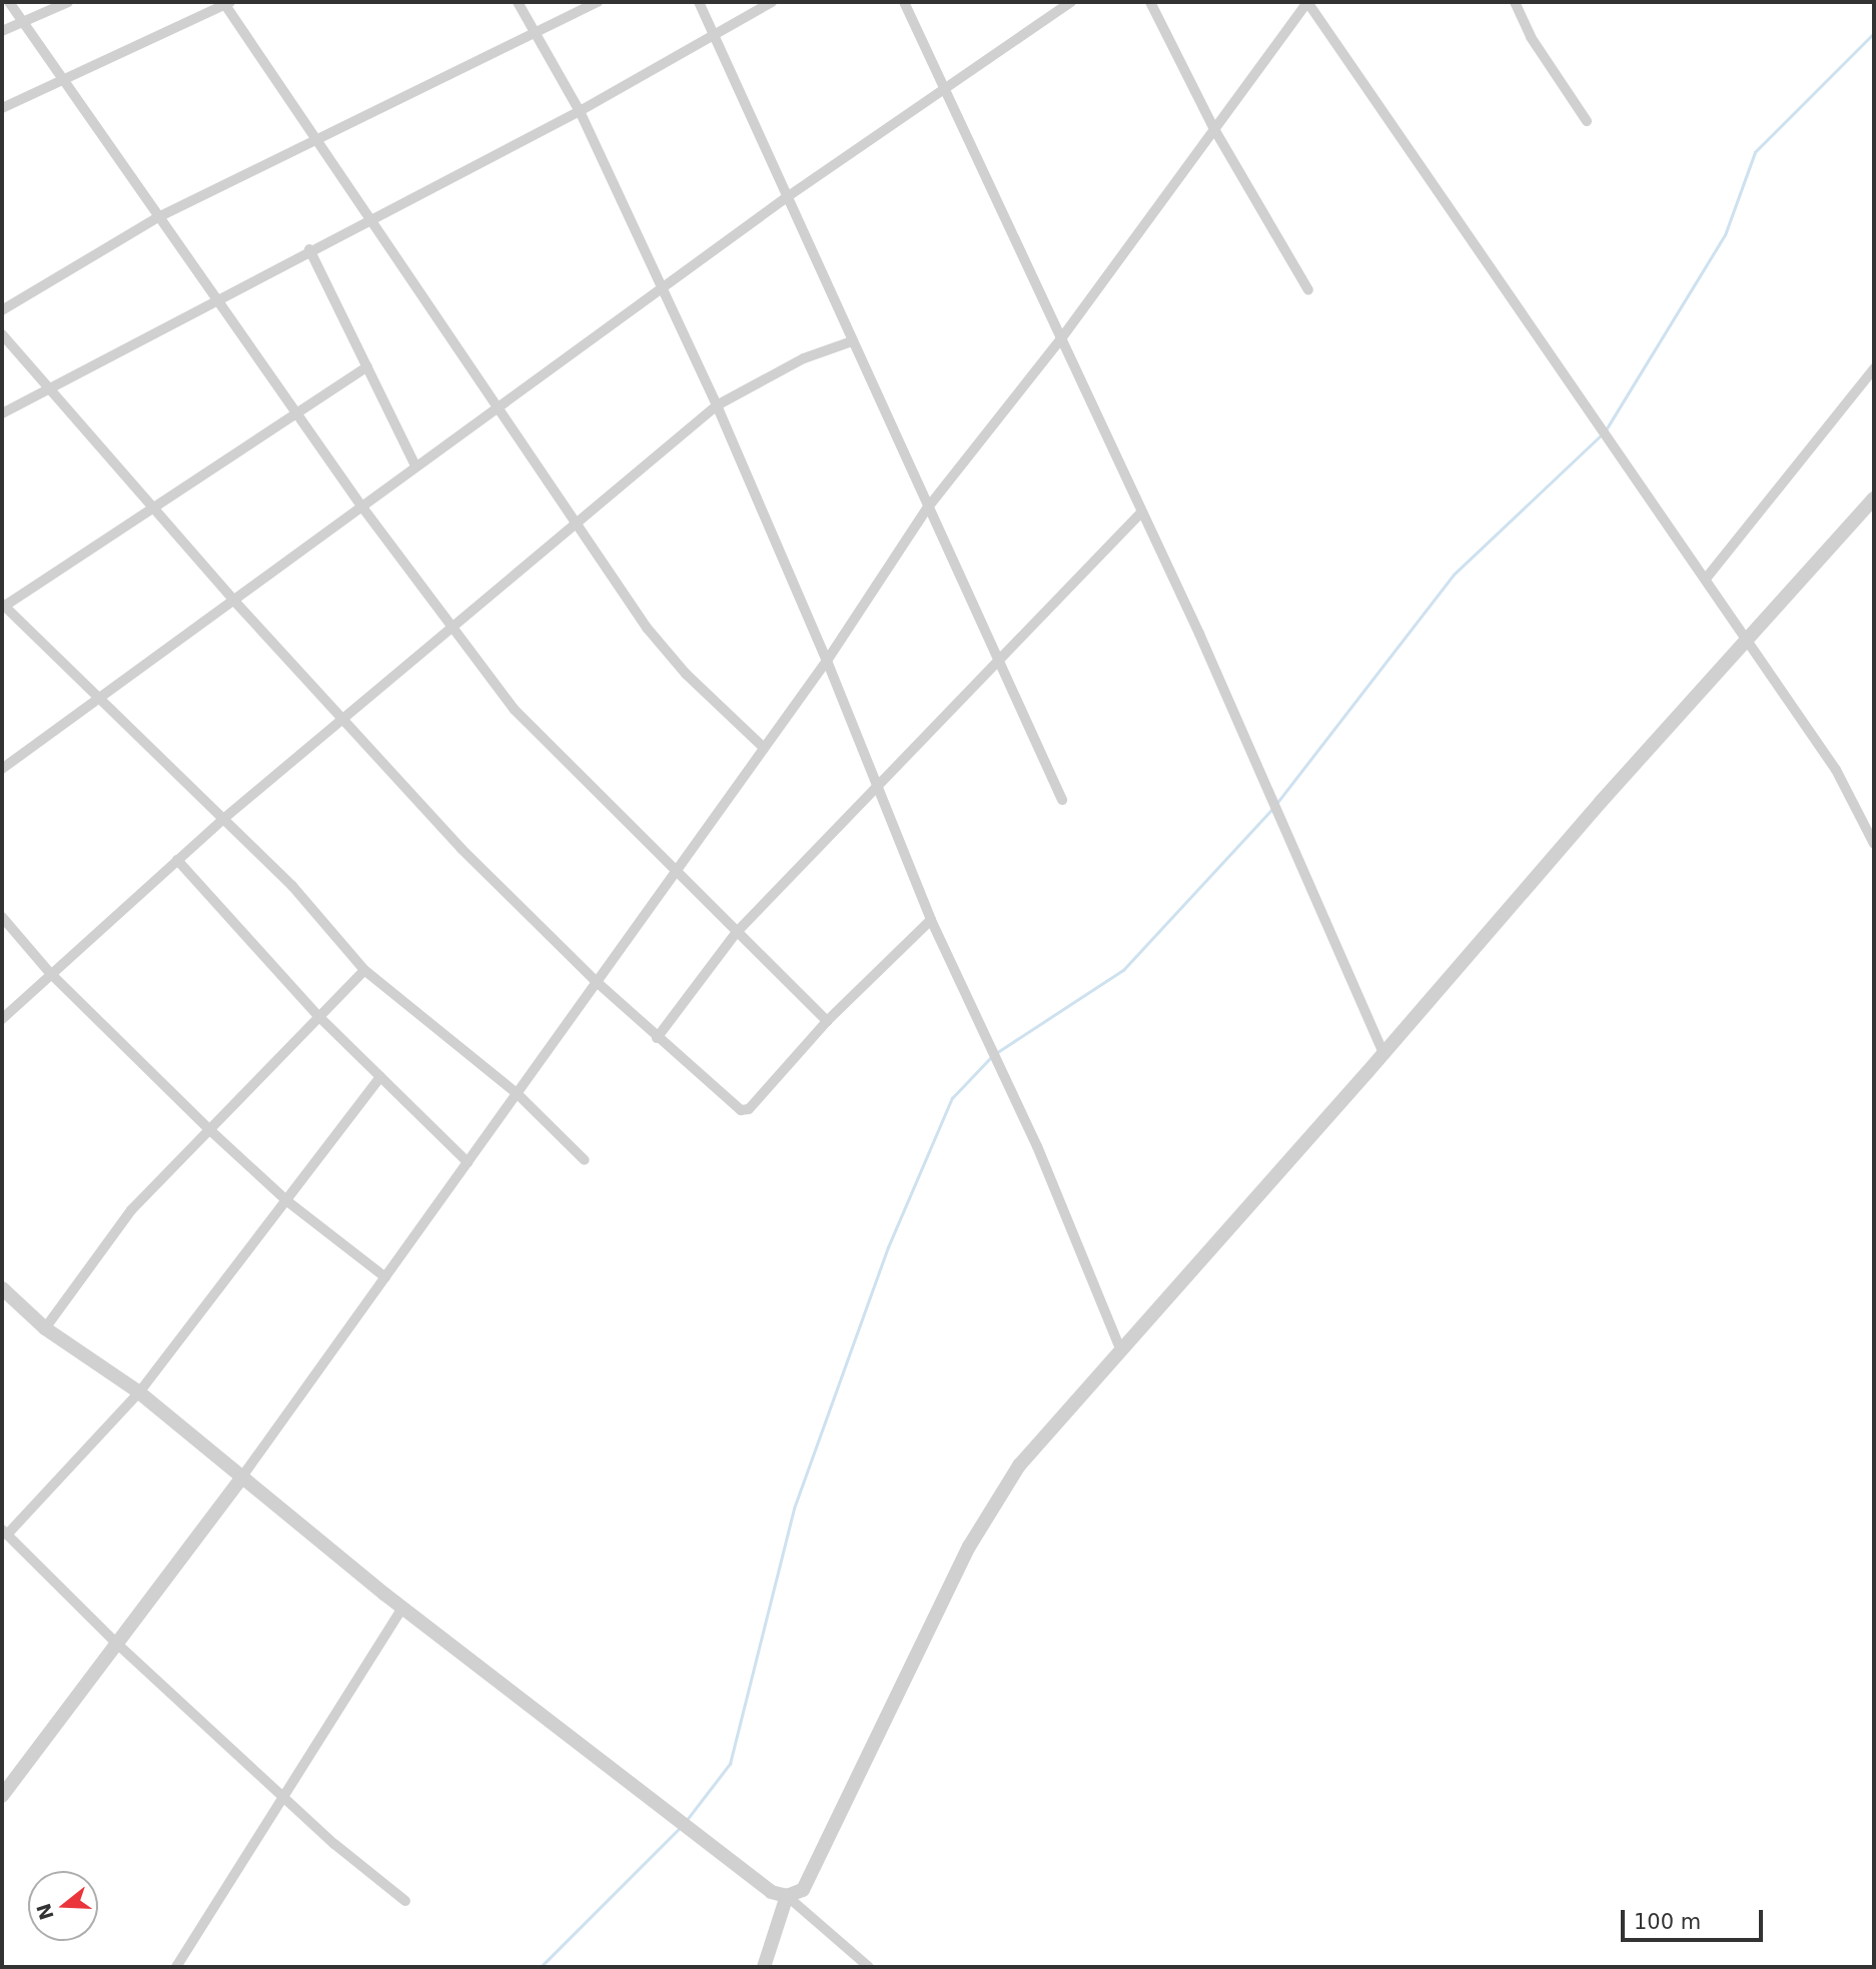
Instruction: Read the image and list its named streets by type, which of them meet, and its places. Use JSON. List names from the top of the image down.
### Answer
{
  "scale_bar": "100 m",
  "north": "left"
}
